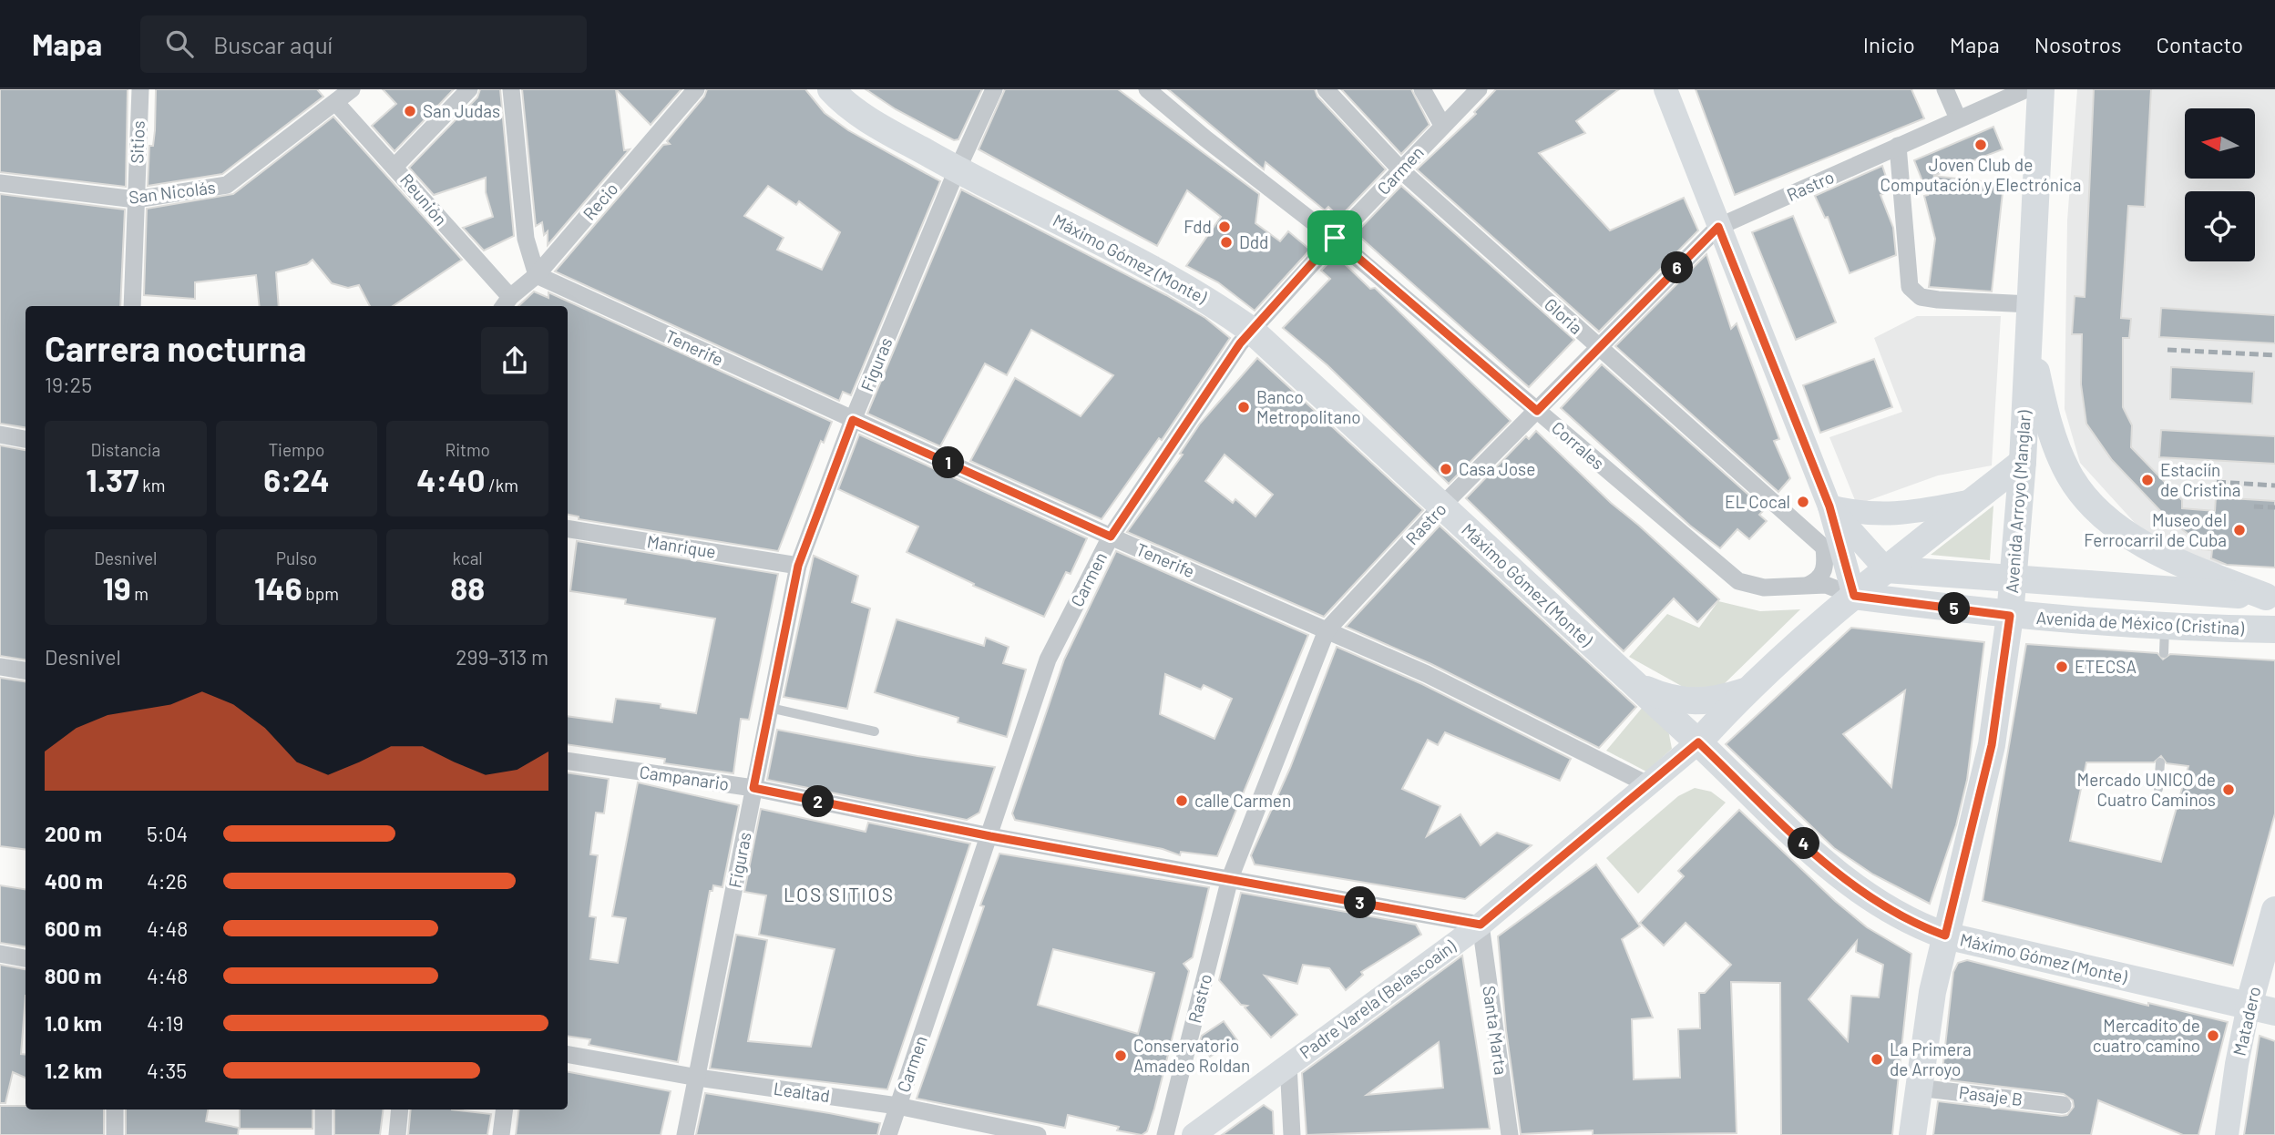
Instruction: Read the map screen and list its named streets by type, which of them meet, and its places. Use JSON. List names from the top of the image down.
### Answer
{
  "streets": {
    "main road": [
      "Máximo Gómez (Monte)",
      "Avenida Arroyo (Manglar)",
      "Avenida de México (Cristina)",
      "Padre Varela (Belascoaín)",
      "Matadero"
    ],
    "street": [
      "Sitios",
      "Carmen",
      "Rastro",
      "San Nicolás",
      "Reunión",
      "Recio",
      "Gloria",
      "Tenerife",
      "Figuras",
      "Corrales",
      "Manrique",
      "Campanario",
      "Santa Marta",
      "Lealtad",
      "Pasaje B"
    ]
  },
  "crossings": [
    ["Sitios", "San Nicolás"],
    ["Carmen", "Máximo Gómez (Monte)"],
    ["Carmen", "Gloria"],
    ["Carmen", "Tenerife"],
    ["Carmen", "Corrales"],
    ["Carmen", "Campanario"],
    ["Carmen", "Lealtad"],
    ["Rastro", "Máximo Gómez (Monte)"],
    ["Rastro", "Gloria"],
    ["Rastro", "Tenerife"],
    ["Rastro", "Corrales"],
    ["Rastro", "Campanario"],
    ["San Nicolás", "Reunión"],
    ["Reunión", "Recio"],
    ["Recio", "Tenerife"],
    ["Máximo Gómez (Monte)", "Figuras"],
    ["Máximo Gómez (Monte)", "Avenida Arroyo (Manglar)"],
    ["Máximo Gómez (Monte)", "Padre Varela (Belascoaín)"],
    ["Máximo Gómez (Monte)", "Matadero"],
    ["Tenerife", "Figuras"],
    ["Tenerife", "Padre Varela (Belascoaín)"],
    ["Figuras", "Manrique"],
    ["Figuras", "Campanario"],
    ["Figuras", "Lealtad"],
    ["Corrales", "Avenida de México (Cristina)"],
    ["Corrales", "Padre Varela (Belascoaín)"],
    ["Avenida Arroyo (Manglar)", "Avenida de México (Cristina)"],
    ["Avenida Arroyo (Manglar)", "Padre Varela (Belascoaín)"],
    ["Avenida Arroyo (Manglar)", "Pasaje B"],
    ["Avenida de México (Cristina)", "Padre Varela (Belascoaín)"],
    ["Campanario", "Padre Varela (Belascoaín)"],
    ["Campanario", "Santa Marta"],
    ["Padre Varela (Belascoaín)", "Santa Marta"]
  ],
  "districts": ["LOS SITIOS"],
  "places": [
    "San Judas",
    "Joven Club de Computación y Electrónica",
    "Fdd",
    "Ddd",
    "Banco Metropolitano",
    "Casa Jose",
    "Estaciín de Cristina",
    "EL Cocal",
    "Museo del Ferrocarril de Cuba",
    "ETECSA",
    "Mercado UNICO de Cuatro Caminos",
    "calle Carmen",
    "Mercadito de cuatro camino",
    "Conservatorio Amadeo Roldan",
    "La Primera de Arroyo"
  ],
  "north": "left",
  "page": {
    "header": "Mapa",
    "search": "Buscar aquí",
    "nav": [
      "Inicio",
      "Mapa",
      "Nosotros",
      "Contacto"
    ],
    "pins": [
      "6",
      "1",
      "5",
      "2",
      "4",
      "3"
    ],
    "heading": ["Carrera nocturna", "19:25"],
    "stats": [
      ["Distancia", "1.37 km"],
      ["Tiempo", "6:24"],
      ["Ritmo", "4:40 /km"],
      ["Desnivel", "19 m"],
      ["Pulso", "146 bpm"],
      ["kcal", "88"]
    ],
    "chart": ["Desnivel", "299–313 m"],
    "list": [
      {
        "name": "200 m",
        "note": "5:04"
      },
      {
        "name": "400 m",
        "note": "4:26"
      },
      {
        "name": "600 m",
        "note": "4:48"
      },
      {
        "name": "800 m",
        "note": "4:48"
      },
      {
        "name": "1.0 km",
        "note": "4:19"
      },
      {
        "name": "1.2 km",
        "note": "4:35"
      }
    ]
  }
}
